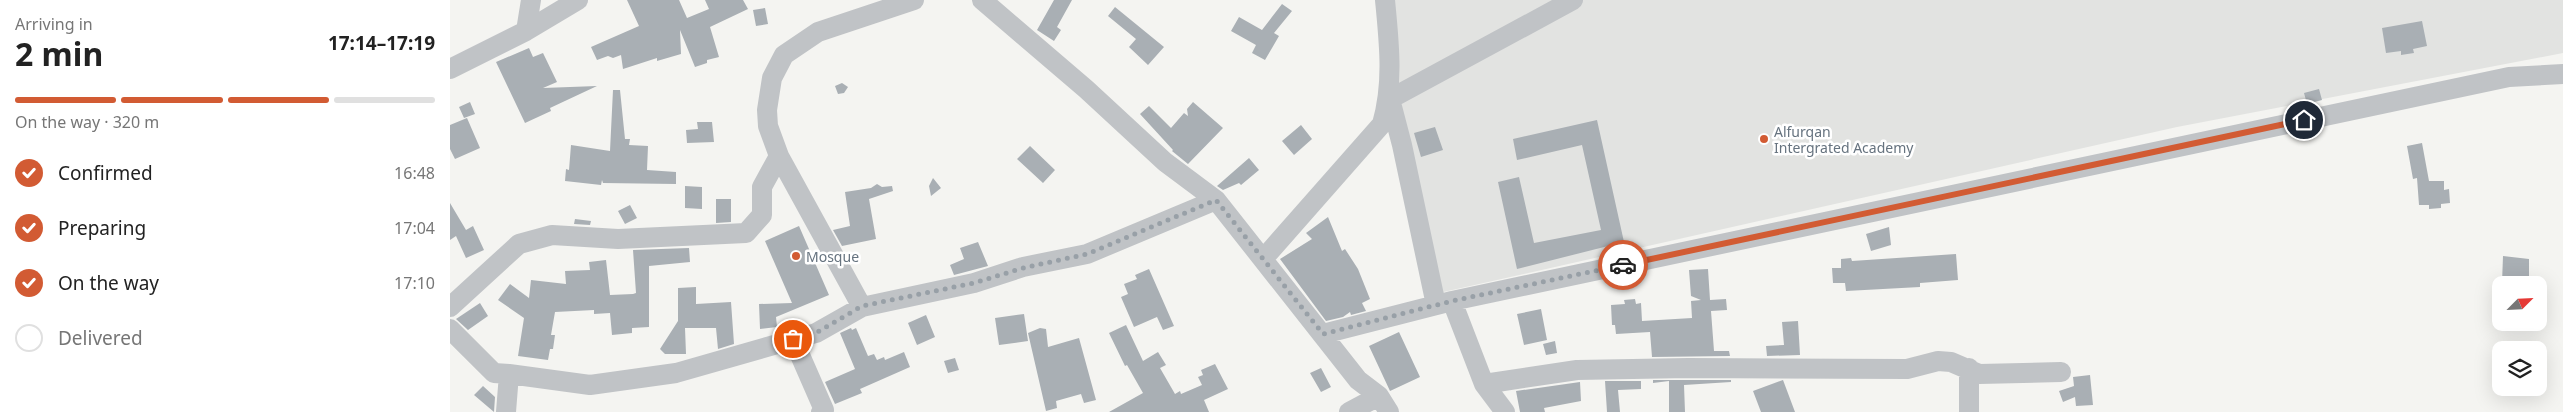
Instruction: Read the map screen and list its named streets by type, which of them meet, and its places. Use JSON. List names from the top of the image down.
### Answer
{
  "places": ["Alfurqan Intergrated Academy", "Mosque"],
  "north": "top right",
  "page": {
    "heading": ["2 min", "Arriving in", "17:14–17:19"],
    "bar": "On the way · 320 m",
    "list": [
      ["Confirmed", "16:48"],
      ["Preparing", "17:04"],
      ["On the way", "17:10"],
      "Delivered"
    ]
  }
}
